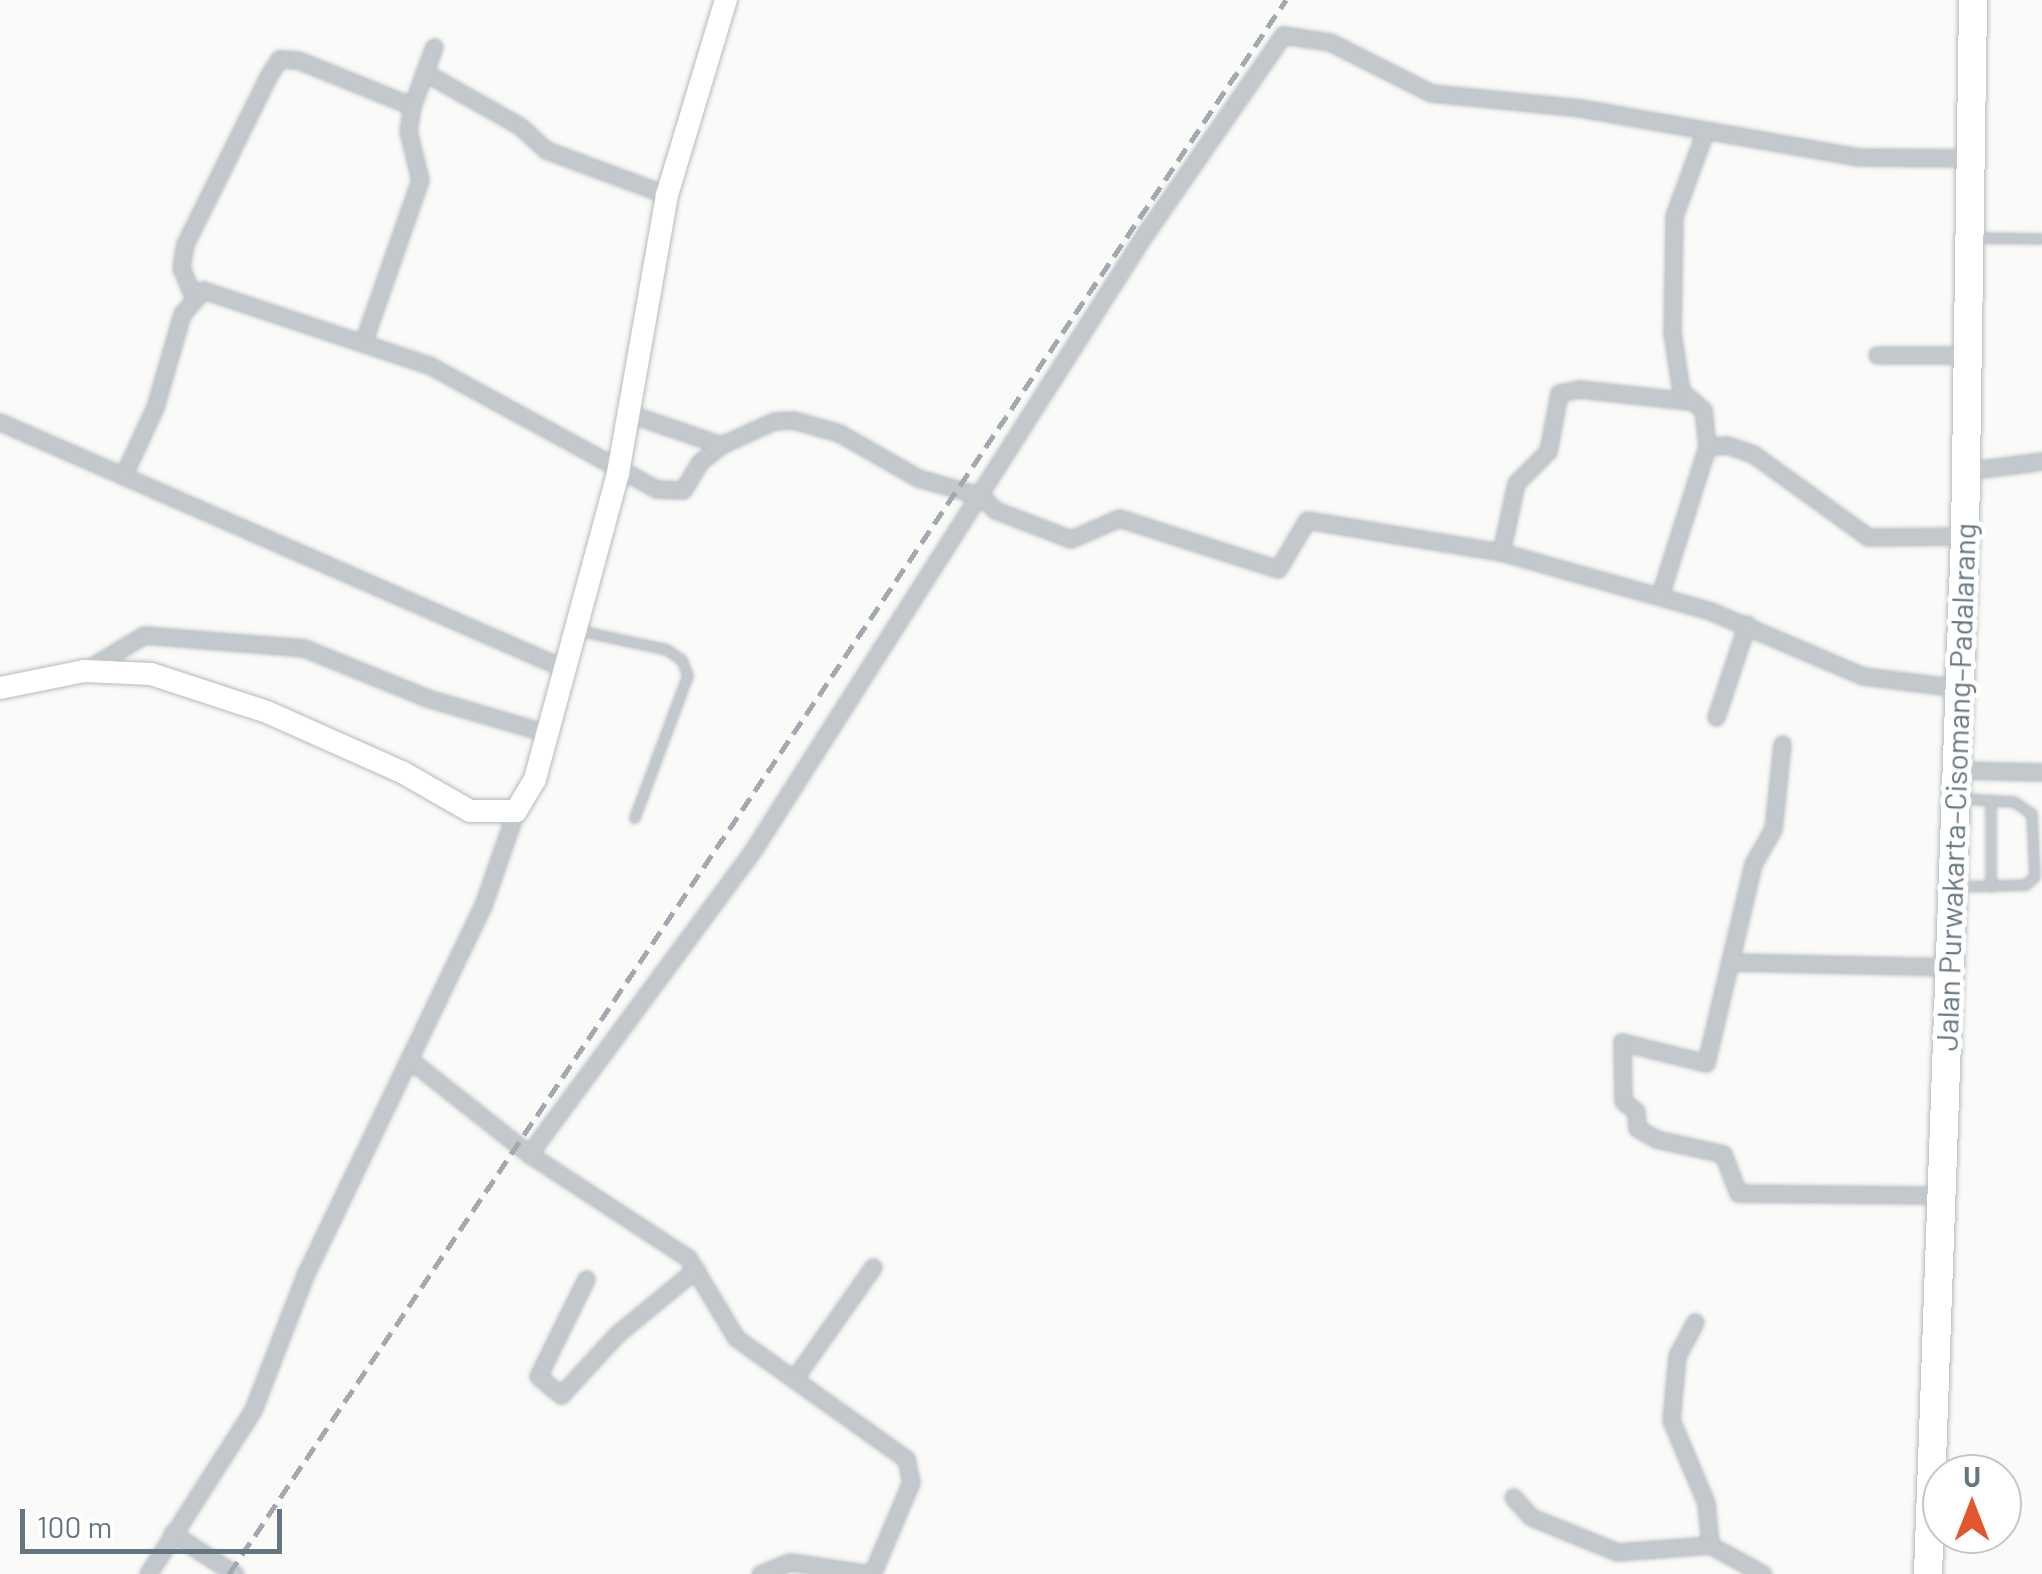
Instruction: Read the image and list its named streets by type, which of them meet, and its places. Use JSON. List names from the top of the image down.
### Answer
{
  "streets": {
    "highway": ["Jalan Purwakarta–Cisomang–Padalarang"]
  },
  "scale_bar": "100 m",
  "north": "top"
}
